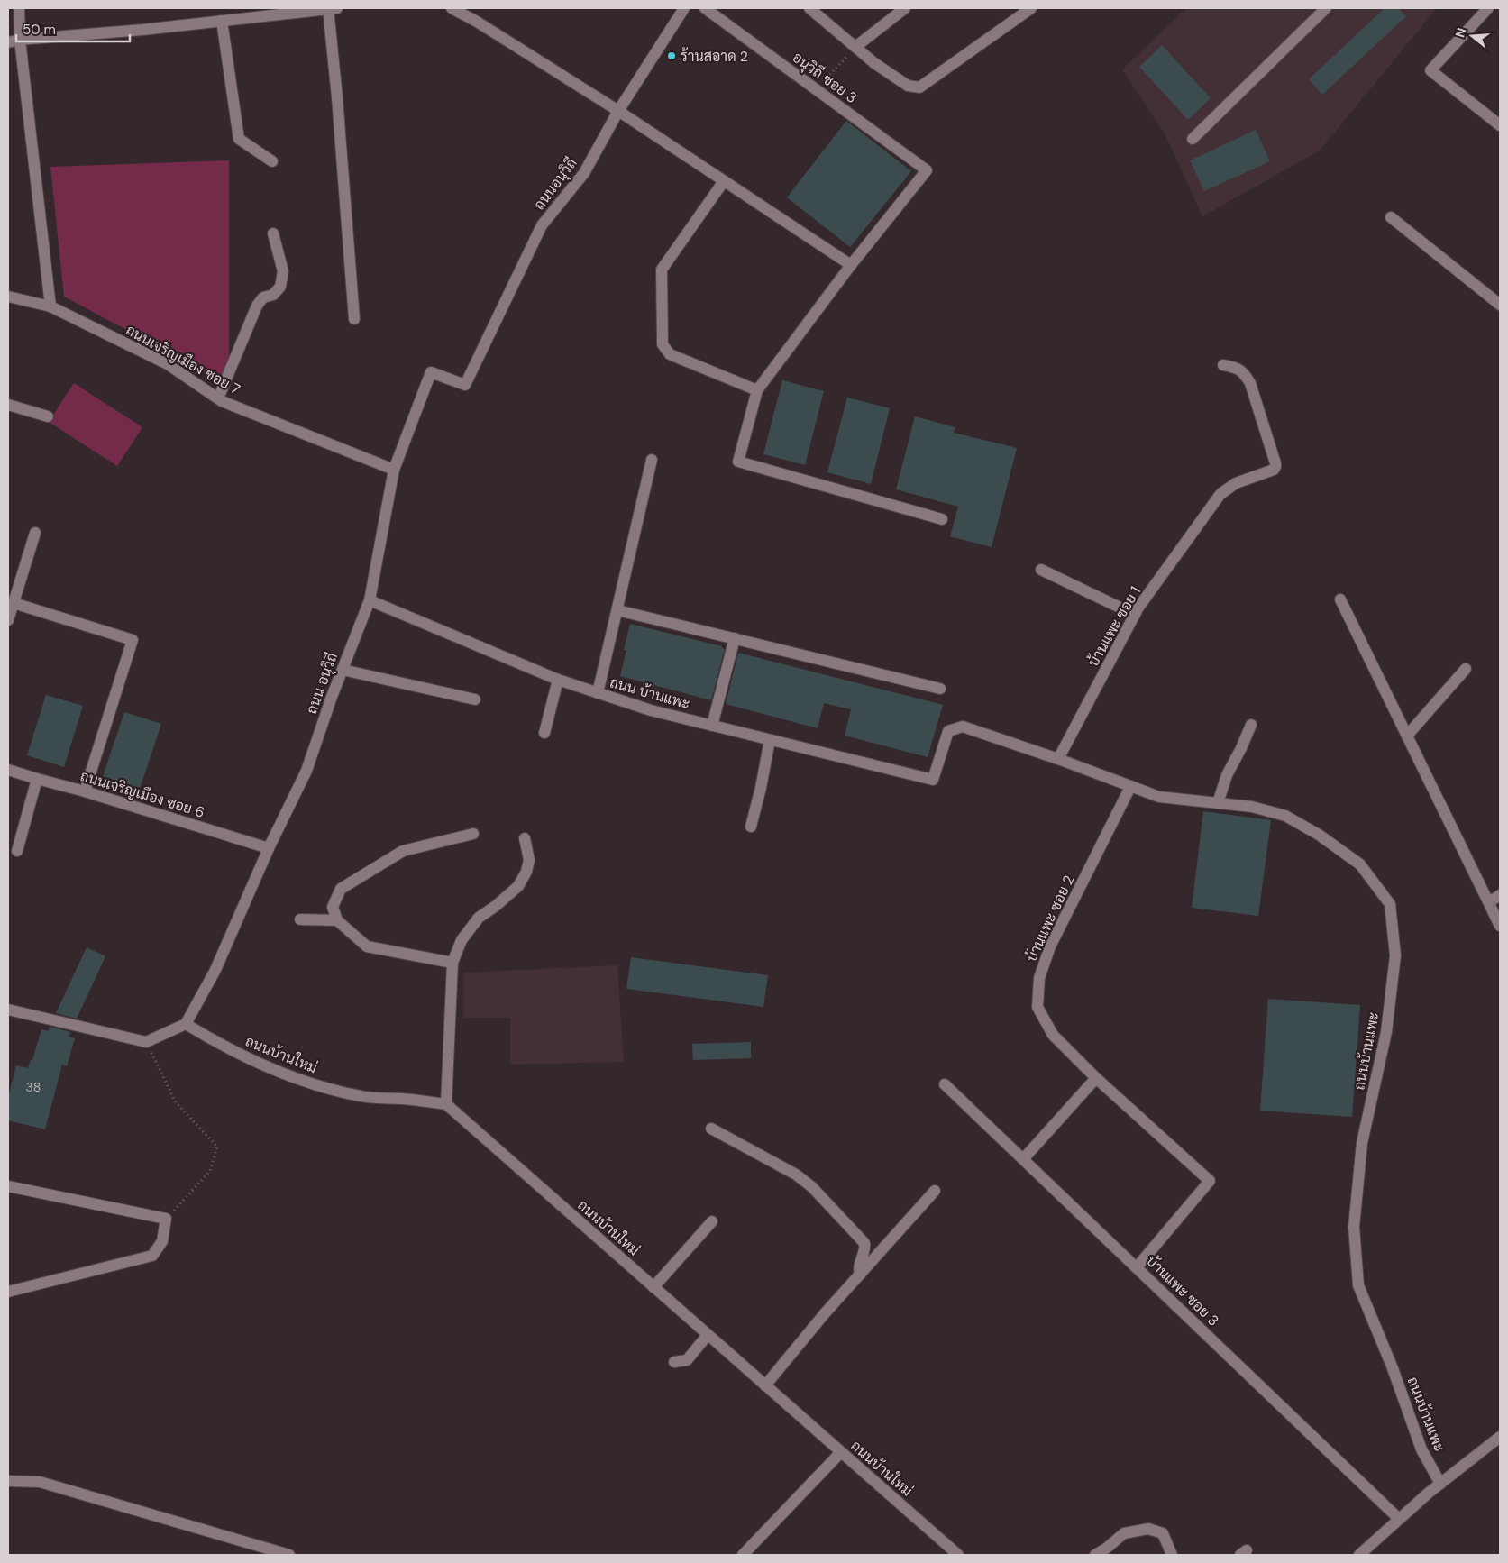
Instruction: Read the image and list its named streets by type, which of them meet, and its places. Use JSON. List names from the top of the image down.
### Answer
{
  "streets": {
    "street": [
      "อนุวิถี ซอย 3",
      "ถนนอนุวิถี",
      "ถนนเจริญเมือง ซอย 7",
      "บ้านแพะ ซอย 1",
      "ถนน อนุวิถี",
      "ถนน บ้านแพะ",
      "ถนนเจริญเมือง ซอย 6",
      "บ้านแพะ ซอย 2",
      "ถนนบ้านแพะ",
      "ถนนบ้านใหม่",
      "บ้านแพะ ซอย 3"
    ]
  },
  "crossings": [
    ["ถนนอนุวิถี", "ถนน อนุวิถี"],
    ["ถนนเจริญเมือง ซอย 7", "ถนน อนุวิถี"],
    ["บ้านแพะ ซอย 1", "ถนนบ้านแพะ"],
    ["ถนน อนุวิถี", "ถนน บ้านแพะ"],
    ["ถนน อนุวิถี", "ถนนเจริญเมือง ซอย 6"],
    ["ถนน อนุวิถี", "ถนนบ้านใหม่"],
    ["ถนน บ้านแพะ", "ถนนบ้านแพะ"],
    ["บ้านแพะ ซอย 2", "ถนนบ้านแพะ"],
    ["บ้านแพะ ซอย 2", "บ้านแพะ ซอย 3"]
  ],
  "places": ["ร้านสอาด 2"],
  "house_numbers": ["38"],
  "scale_bar": "50 m",
  "north": "left"
}
